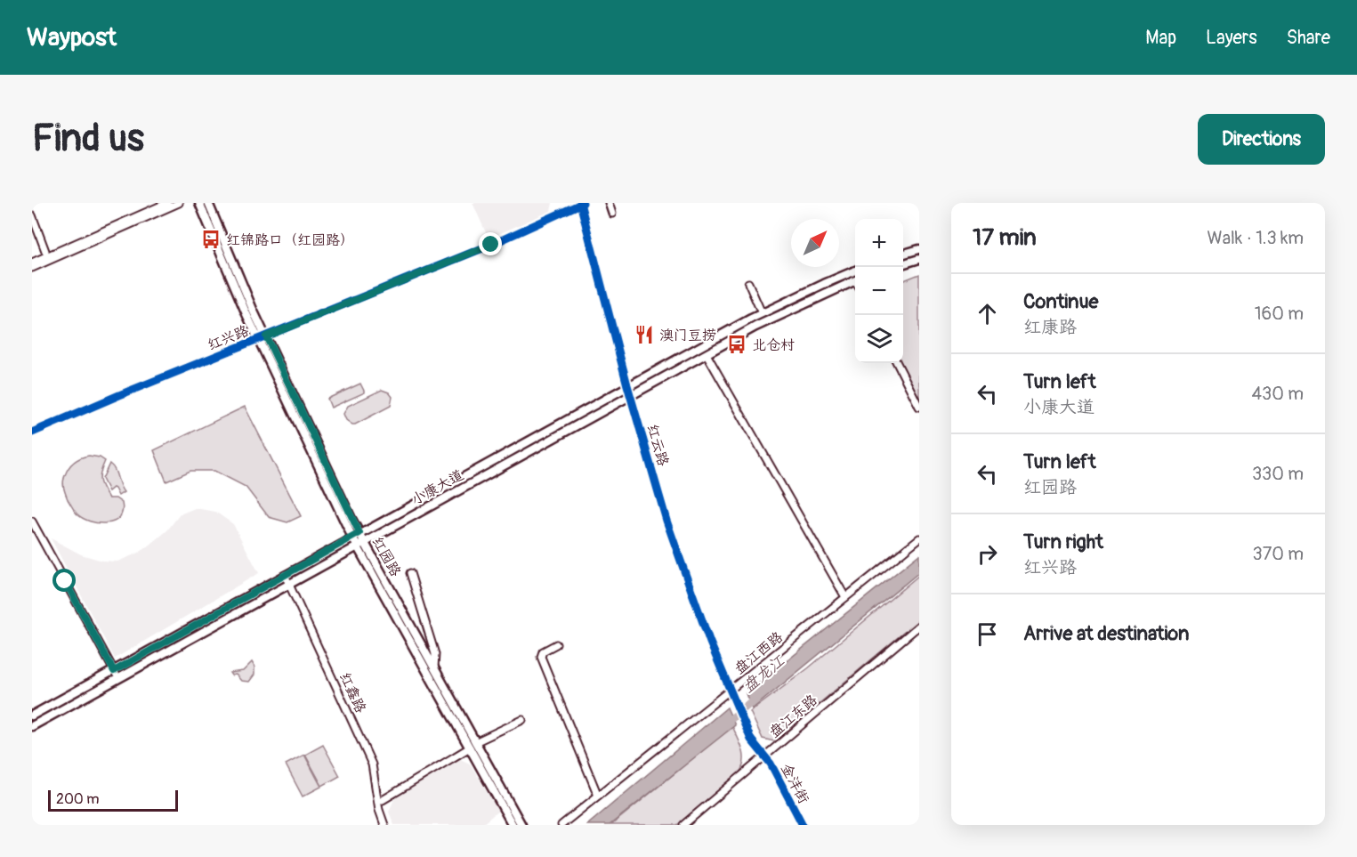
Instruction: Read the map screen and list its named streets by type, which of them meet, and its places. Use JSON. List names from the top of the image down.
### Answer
{
  "streets": {
    "main road": ["小康大道", "红园路"],
    "street": [
      "红兴路",
      "红云路",
      "盘江西路",
      "红鑫路",
      "盘江东路",
      "金沣街"
    ]
  },
  "crossings": [
    ["红兴路", "红云路"],
    ["红兴路", "红园路"],
    ["红云路", "小康大道"],
    ["红云路", "盘江西路"],
    ["红云路", "金沣街"],
    ["小康大道", "红园路"],
    ["小康大道", "红鑫路"],
    ["盘江东路", "金沣街"]
  ],
  "water": ["盘龙江"],
  "places": {
    "bus stop": ["红锦路口（红园路）", "北仓村"],
    "restaurant": ["澳门豆捞"]
  },
  "scale_bar": "200 m",
  "north": "top right",
  "page": {
    "header": "Waypost",
    "nav": ["Map", "Layers", "Share"],
    "buttons": "Directions",
    "title": "Find us",
    "heading": ["17 min", "Walk · 1.3 km"],
    "map_buttons": ["+", "−"],
    "list": [
      ["Continue", "红康路", "160 m"],
      ["Turn left", "小康大道", "430 m"],
      ["Turn left", "红园路", "330 m"],
      ["Turn right", "红兴路", "370 m"],
      "Arrive at destination"
    ],
    "scale": "200 m"
  }
}
